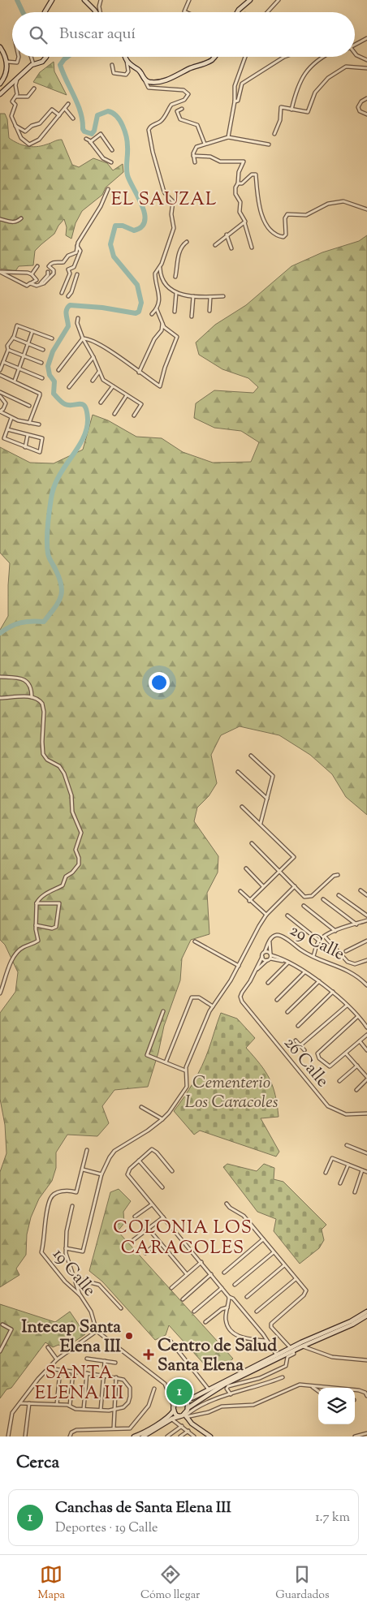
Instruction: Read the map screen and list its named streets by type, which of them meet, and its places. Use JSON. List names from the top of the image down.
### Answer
{
  "streets": {
    "street": ["29 Calle", "26 Calle", "19 Calle"]
  },
  "districts": ["EL SAUZAL", "COLONIA LOS CARACOLES", "SANTA ELENA III"],
  "parks": ["Cementerio Los Caracoles"],
  "places": {
    "other": ["Intecap Santa Elena III"],
    "health": ["Centro de Salud Santa Elena"]
  },
  "page": {
    "search": "Buscar aquí",
    "pins": "1",
    "heading": "Cerca",
    "list": [
      {
        "mark": "1",
        "name": "Canchas de Santa Elena III",
        "note": "Deportes · 19 Calle",
        "value": "1.7 km"
      }
    ],
    "nav": ["Mapa", "Cómo llegar", "Guardados"]
  }
}
